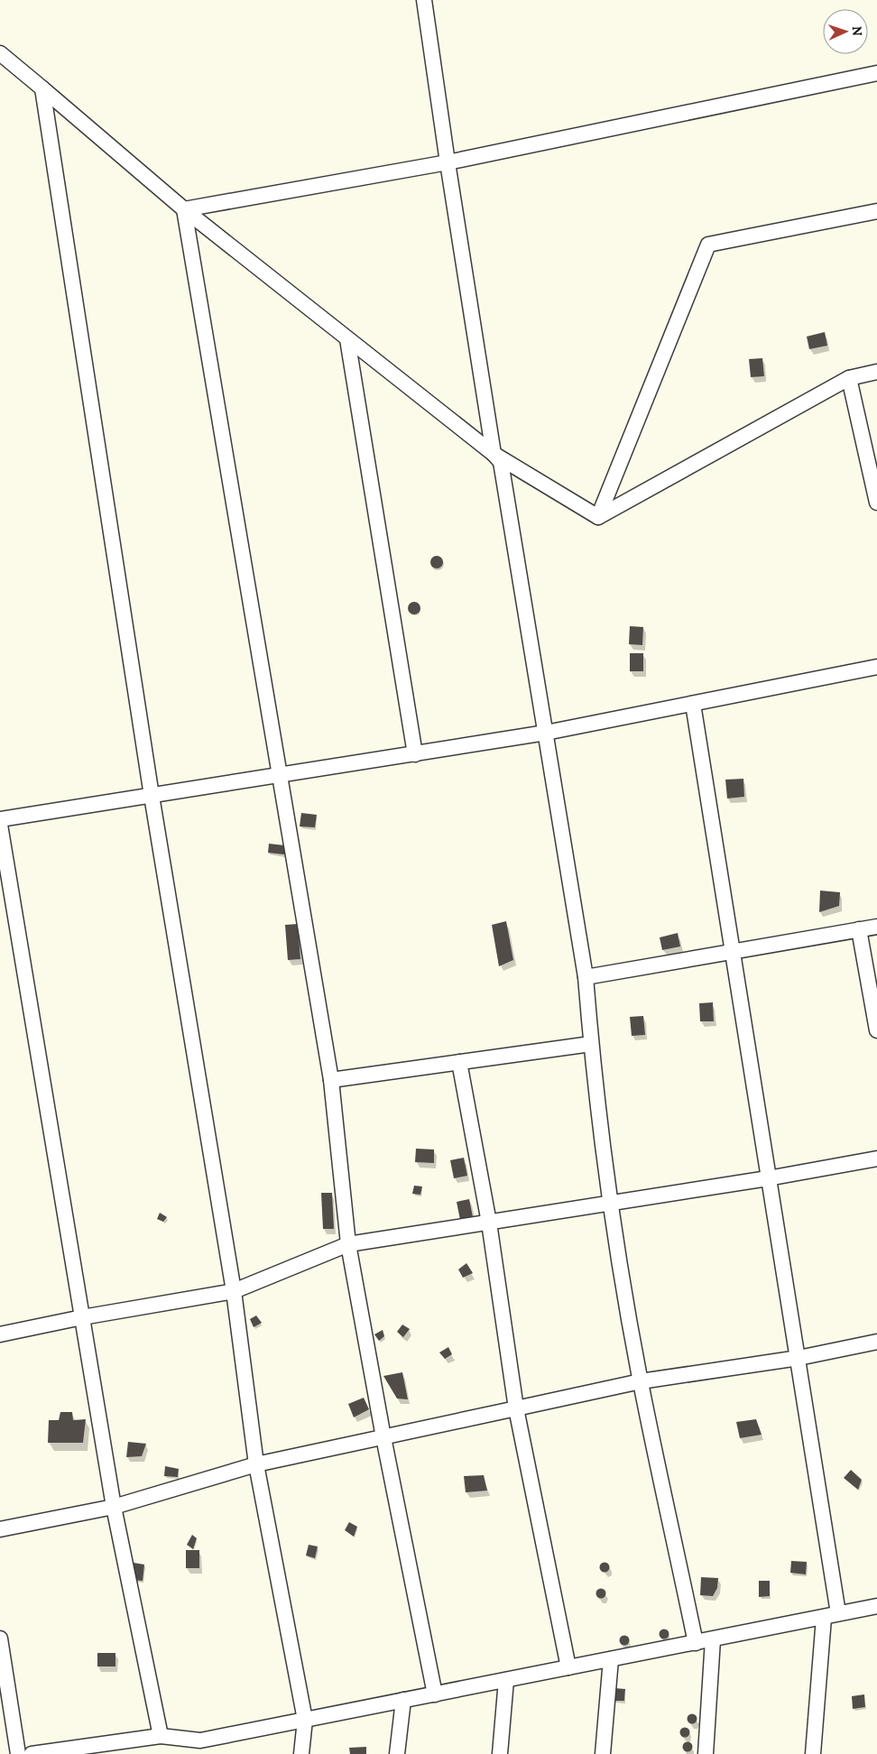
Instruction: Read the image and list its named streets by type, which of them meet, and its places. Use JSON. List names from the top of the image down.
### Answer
{
  "north": "right"
}
